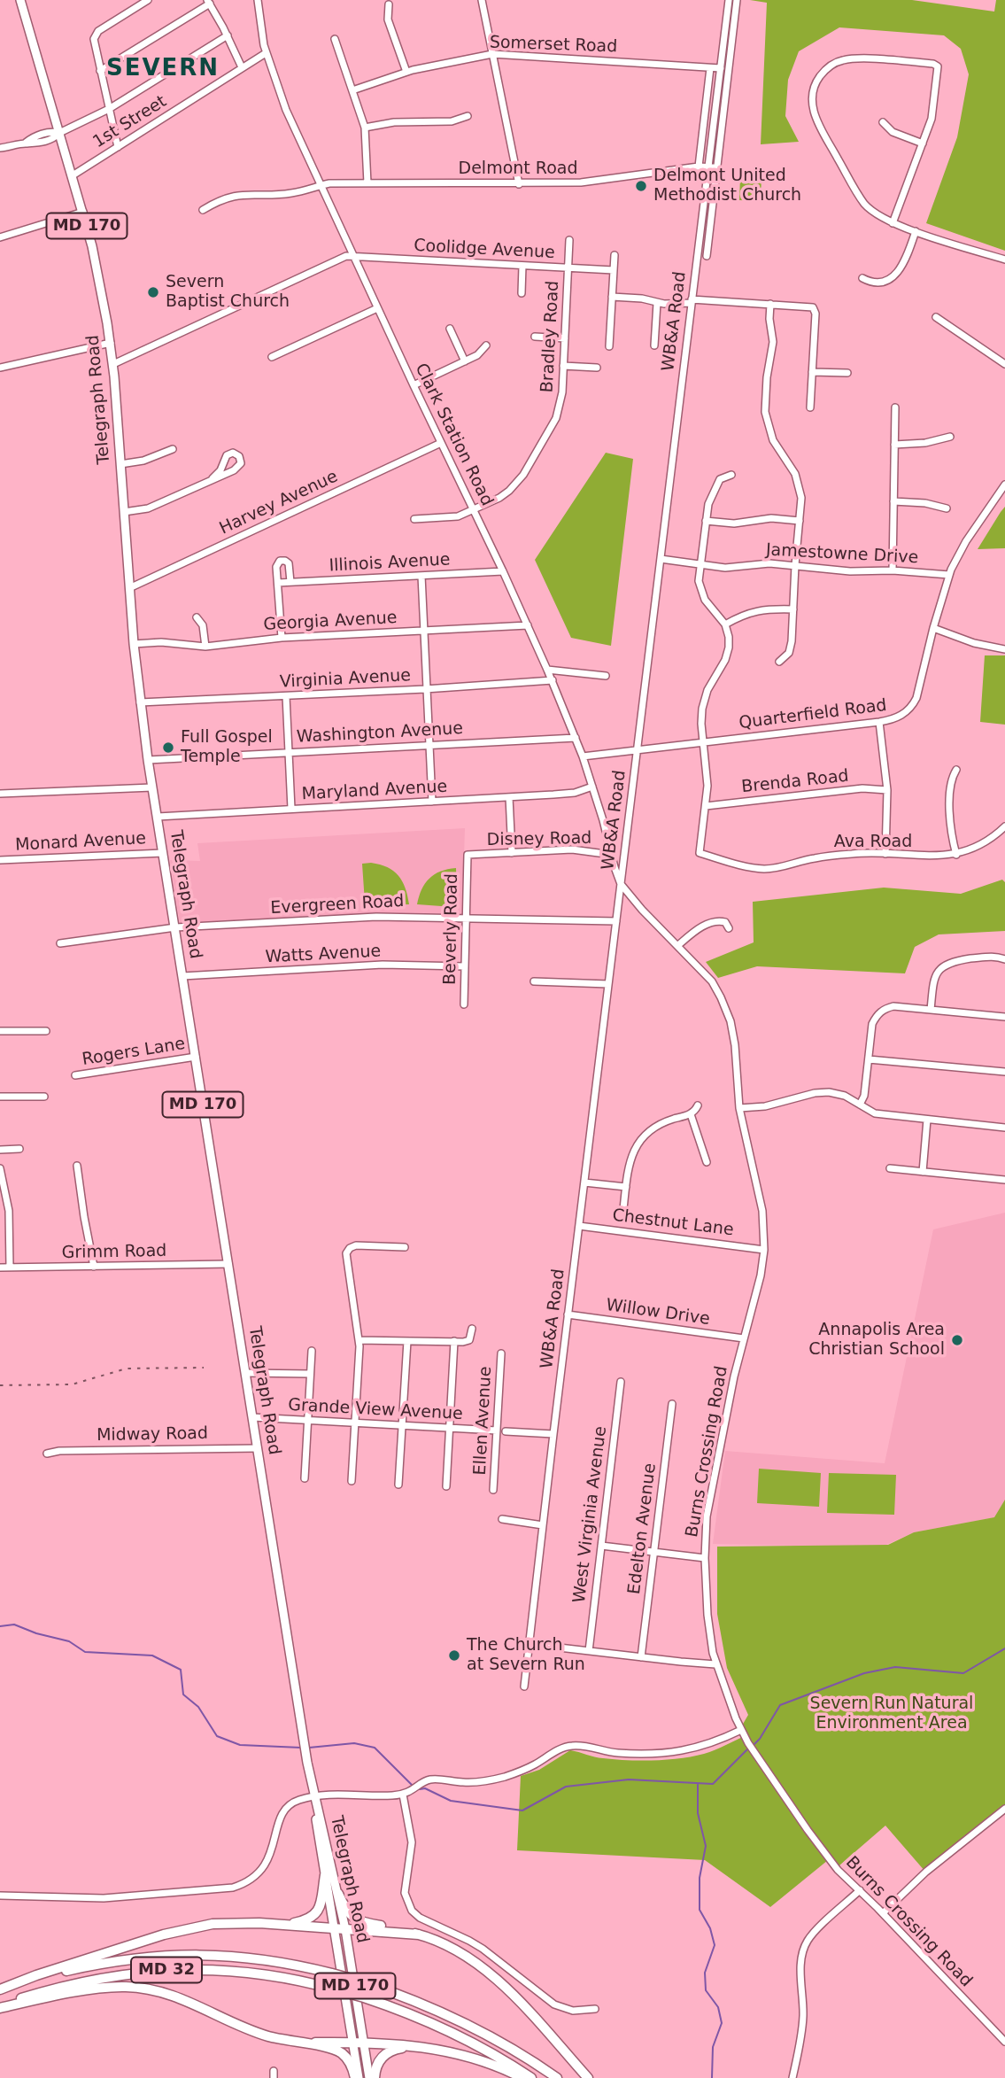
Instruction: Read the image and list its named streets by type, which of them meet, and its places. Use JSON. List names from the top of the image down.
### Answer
{
  "streets": {
    "highway": ["MD 32"],
    "main road": ["MD 170", "Telegraph Road"],
    "street": [
      "Somerset Road",
      "1st Street",
      "Delmont Road",
      "Coolidge Avenue",
      "WB&A Road",
      "Bradley Road",
      "Clark Station Road",
      "Harvey Avenue",
      "Jamestowne Drive",
      "Illinois Avenue",
      "Georgia Avenue",
      "Virginia Avenue",
      "Quarterfield Road",
      "Washington Avenue",
      "Brenda Road",
      "Maryland Avenue",
      "Disney Road",
      "Monard Avenue",
      "Ava Road",
      "Evergreen Road",
      "Beverly Road",
      "Watts Avenue",
      "Rogers Lane",
      "Chestnut Lane",
      "Grimm Road",
      "Willow Drive",
      "Grande View Avenue",
      "Ellen Avenue",
      "Midway Road",
      "Burns Crossing Road",
      "West Virginia Avenue",
      "Edelton Avenue"
    ]
  },
  "crossings": [
    ["Somerset Road", "WB&A Road"],
    ["1st Street", "Telegraph Road"],
    ["1st Street", "Clark Station Road"],
    ["Delmont Road", "WB&A Road"],
    ["Delmont Road", "Clark Station Road"],
    ["Coolidge Avenue", "Bradley Road"],
    ["Coolidge Avenue", "Telegraph Road"],
    ["Coolidge Avenue", "Clark Station Road"],
    ["WB&A Road", "Clark Station Road"],
    ["WB&A Road", "Jamestowne Drive"],
    ["WB&A Road", "Quarterfield Road"],
    ["WB&A Road", "Evergreen Road"],
    ["WB&A Road", "Chestnut Lane"],
    ["WB&A Road", "Willow Drive"],
    ["WB&A Road", "Burns Crossing Road"],
    ["Bradley Road", "Clark Station Road"],
    ["Telegraph Road", "Harvey Avenue"],
    ["Telegraph Road", "Georgia Avenue"],
    ["Telegraph Road", "Virginia Avenue"],
    ["Telegraph Road", "Washington Avenue"],
    ["Telegraph Road", "Maryland Avenue"],
    ["Telegraph Road", "Monard Avenue"],
    ["Telegraph Road", "Evergreen Road"],
    ["Telegraph Road", "Watts Avenue"],
    ["Telegraph Road", "Rogers Lane"],
    ["Telegraph Road", "Grimm Road"],
    ["Telegraph Road", "Grande View Avenue"],
    ["Telegraph Road", "Midway Road"],
    ["Clark Station Road", "Harvey Avenue"],
    ["Clark Station Road", "Illinois Avenue"],
    ["Clark Station Road", "Georgia Avenue"],
    ["Clark Station Road", "Virginia Avenue"],
    ["Clark Station Road", "Quarterfield Road"],
    ["Clark Station Road", "Washington Avenue"],
    ["Clark Station Road", "Maryland Avenue"],
    ["Clark Station Road", "Disney Road"],
    ["Clark Station Road", "Burns Crossing Road"],
    ["Jamestowne Drive", "Quarterfield Road"],
    ["Brenda Road", "Ava Road"],
    ["Disney Road", "Beverly Road"],
    ["Evergreen Road", "Beverly Road"],
    ["Beverly Road", "Watts Avenue"],
    ["Chestnut Lane", "Burns Crossing Road"],
    ["Willow Drive", "Burns Crossing Road"],
    ["Grande View Avenue", "Ellen Avenue"]
  ],
  "districts": ["SEVERN"],
  "parks": ["Severn Run Natural Environment Area"],
  "places": [
    "Delmont United Methodist Church",
    "Severn Baptist Church",
    "Full Gospel Temple",
    "Annapolis Area Christian School",
    "The Church at Severn Run"
  ]
}
